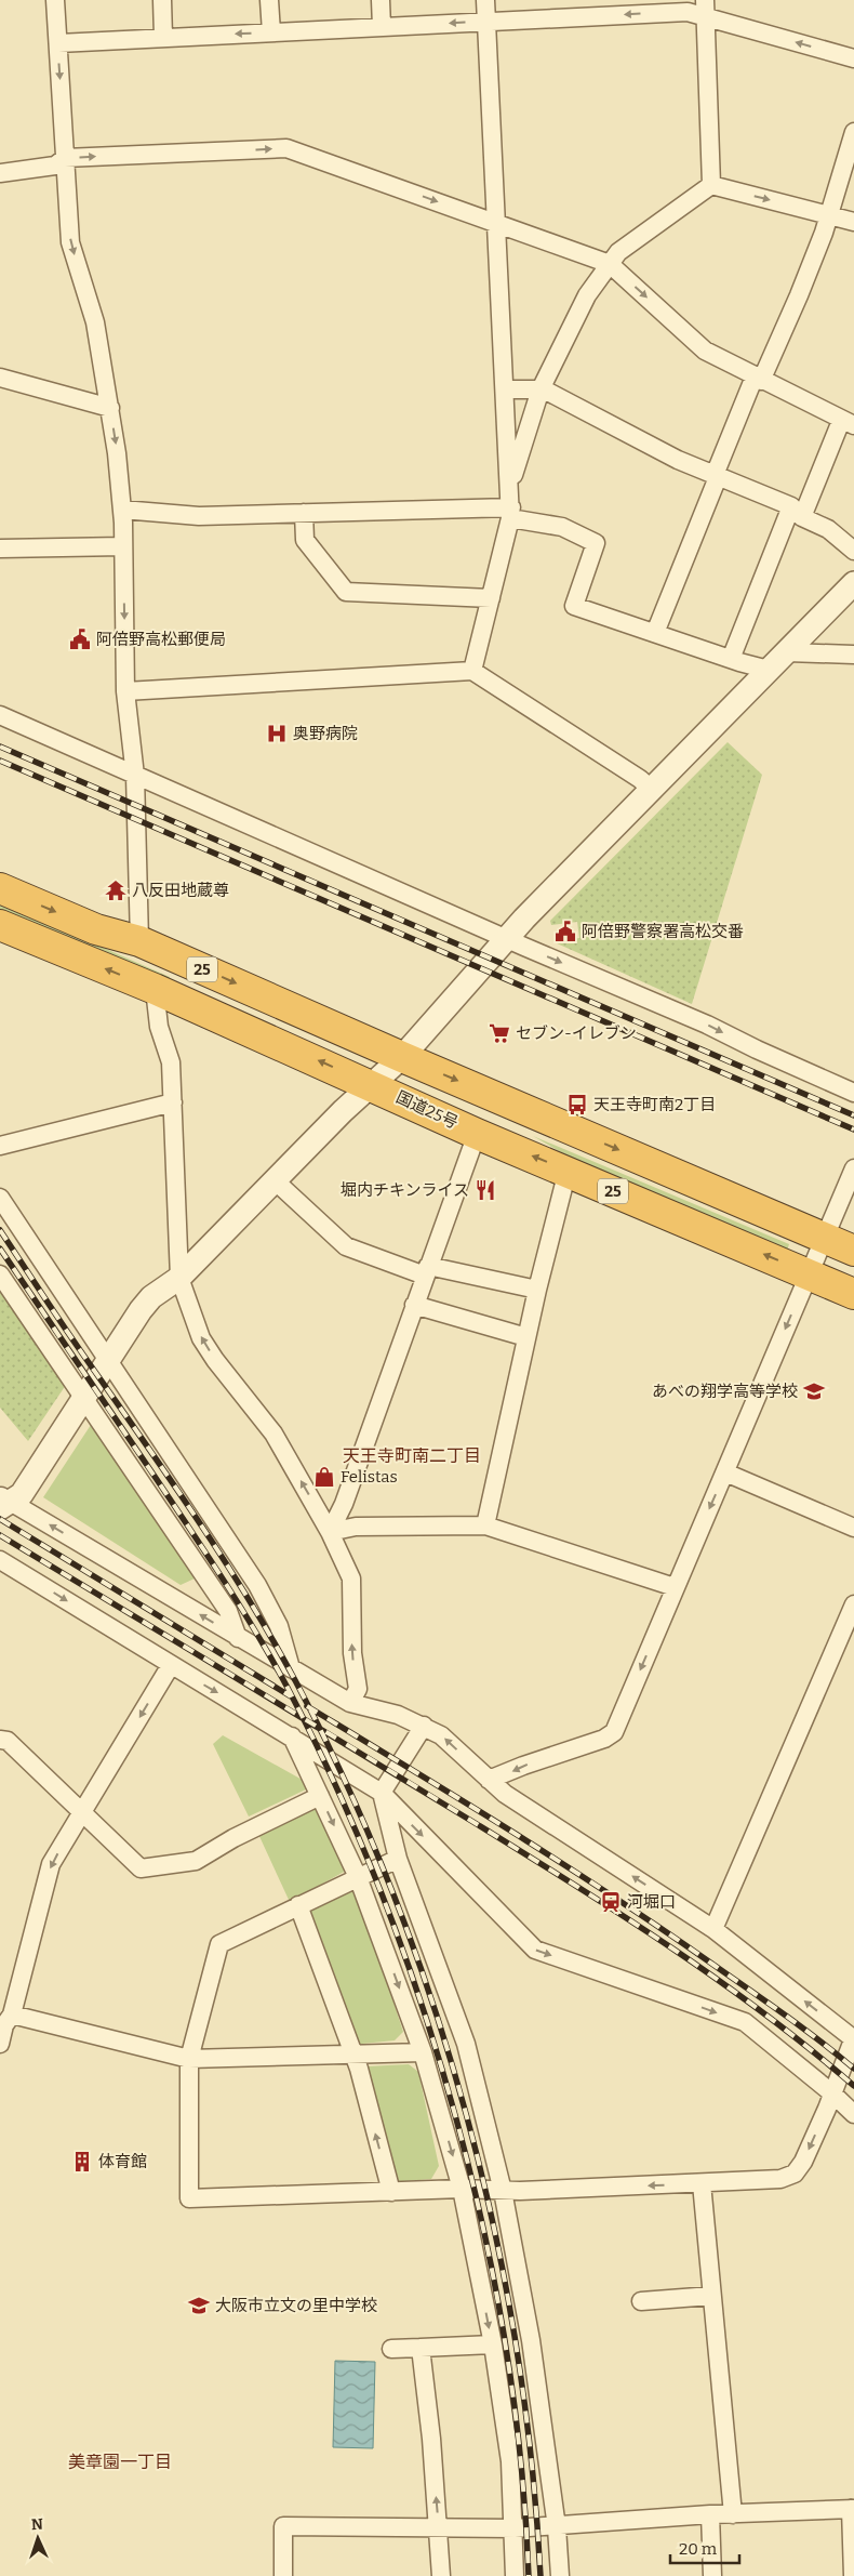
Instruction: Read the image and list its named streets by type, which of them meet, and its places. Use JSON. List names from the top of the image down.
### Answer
{
  "streets": {
    "highway": ["25", "国道25号"]
  },
  "districts": ["天王寺町南二丁目", "美章園一丁目"],
  "places": {
    "public building": ["阿倍野高松郵便局", "阿倍野警察署高松交番"],
    "hospital": ["奥野病院"],
    "temple": ["八反田地蔵尊"],
    "supermarket": ["セブン-イレブン"],
    "bus stop": ["天王寺町南2丁目"],
    "restaurant": ["堀内チキンライス"],
    "school or university": ["あべの翔学高等学校", "大阪市立文の里中学校"],
    "shop": ["Felistas"],
    "station": ["河堀口"],
    "building": ["体育館"]
  },
  "scale_bar": "20 m",
  "north": "top"
}
